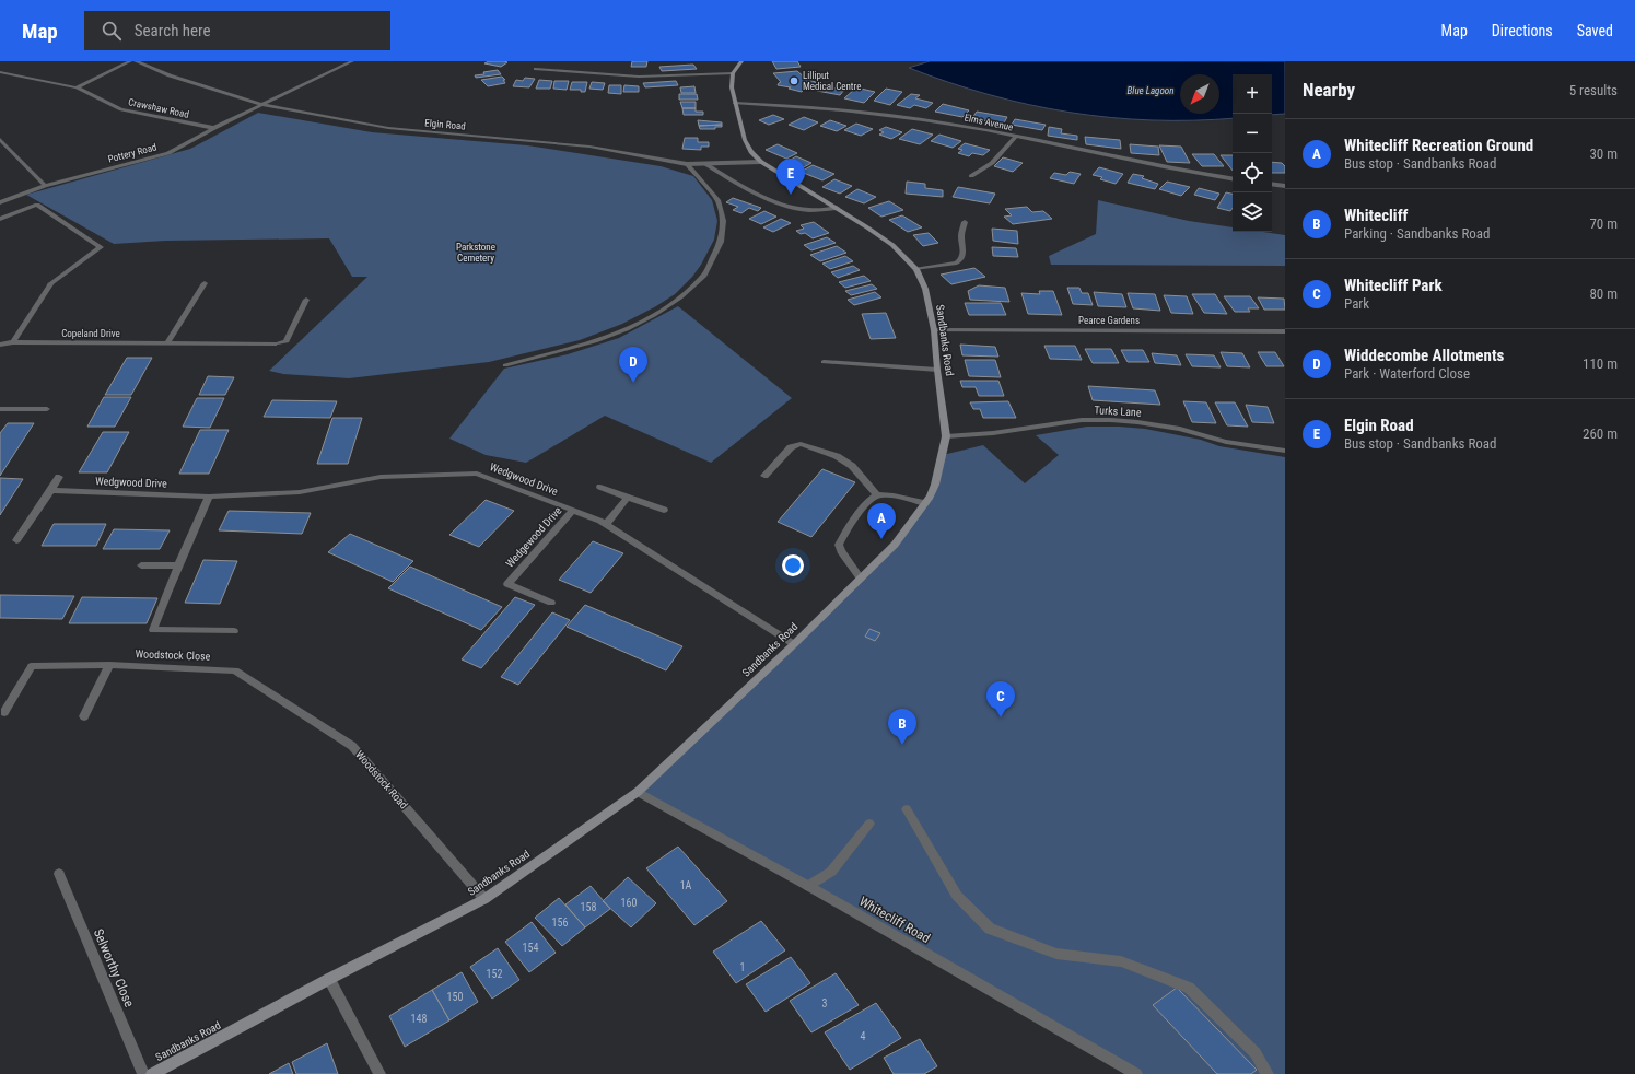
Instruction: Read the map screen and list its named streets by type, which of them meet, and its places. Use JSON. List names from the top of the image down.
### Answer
{
  "streets": {
    "main road": ["Sandbanks Road"],
    "street": [
      "Crawshaw Road",
      "Elms Avenue",
      "Elgin Road",
      "Pottery Road",
      "Pearce Gardens",
      "Copeland Drive",
      "Turks Lane",
      "Wedgwood Drive",
      "Wedgewood Drive",
      "Woodstock Close",
      "Woodstock Road",
      "Whitecliff Road",
      "Selworthy Close"
    ]
  },
  "crossings": [
    ["Crawshaw Road", "Pottery Road"],
    ["Elms Avenue", "Sandbanks Road"],
    ["Elgin Road", "Pottery Road"],
    ["Elgin Road", "Sandbanks Road"],
    ["Pearce Gardens", "Sandbanks Road"],
    ["Sandbanks Road", "Turks Lane"],
    ["Sandbanks Road", "Wedgwood Drive"],
    ["Sandbanks Road", "Woodstock Road"],
    ["Sandbanks Road", "Whitecliff Road"],
    ["Wedgwood Drive", "Wedgewood Drive"],
    ["Woodstock Close", "Woodstock Road"]
  ],
  "water": ["Blue Lagoon"],
  "parks": ["Parkstone Cemetery"],
  "places": ["Lilliput Medical Centre"],
  "house_numbers": [
    "1A",
    "160",
    "158",
    "156",
    "154",
    "1",
    "152",
    "150",
    "3",
    "148",
    "4"
  ],
  "north": "bottom left",
  "page": {
    "header": "Map",
    "search": "Search here",
    "nav": ["Map", "Directions", "Saved"],
    "heading": ["Nearby", "5 results"],
    "map_buttons": ["+", "−"],
    "list": [
      {
        "mark": "A",
        "name": "Whitecliff Recreation Ground",
        "note": "Bus stop · Sandbanks Road",
        "value": "30 m"
      },
      {
        "mark": "B",
        "name": "Whitecliff",
        "note": "Parking · Sandbanks Road",
        "value": "70 m"
      },
      {
        "mark": "C",
        "name": "Whitecliff Park",
        "note": "Park",
        "value": "80 m"
      },
      {
        "mark": "D",
        "name": "Widdecombe Allotments",
        "note": "Park · Waterford Close",
        "value": "110 m"
      },
      {
        "mark": "E",
        "name": "Elgin Road",
        "note": "Bus stop · Sandbanks Road",
        "value": "260 m"
      }
    ],
    "pins": [
      "E",
      "D",
      "A",
      "C",
      "B"
    ]
  }
}
